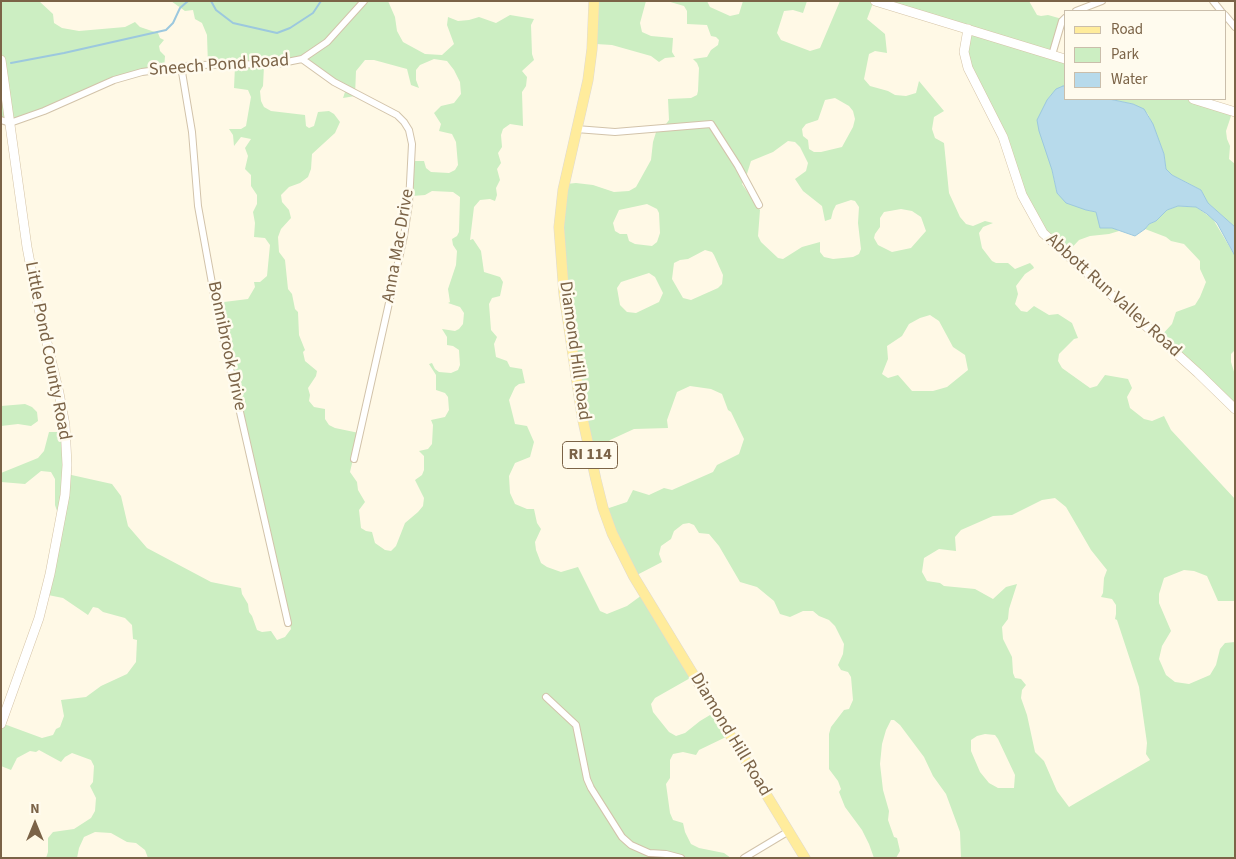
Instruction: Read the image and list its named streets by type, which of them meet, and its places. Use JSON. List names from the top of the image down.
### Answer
{
  "streets": {
    "main road": ["Diamond Hill Road", "RI 114"],
    "street": [
      "Sneech Pond Road",
      "Anna Mac Drive",
      "Abbott Run Valley Road",
      "Bonnibrook Drive",
      "Little Pond County Road"
    ]
  },
  "crossings": [
    ["Sneech Pond Road", "Anna Mac Drive"],
    ["Sneech Pond Road", "Bonnibrook Drive"],
    ["Sneech Pond Road", "Little Pond County Road"]
  ],
  "legend": ["Road", "Park", "Water"],
  "north": "top"
}
